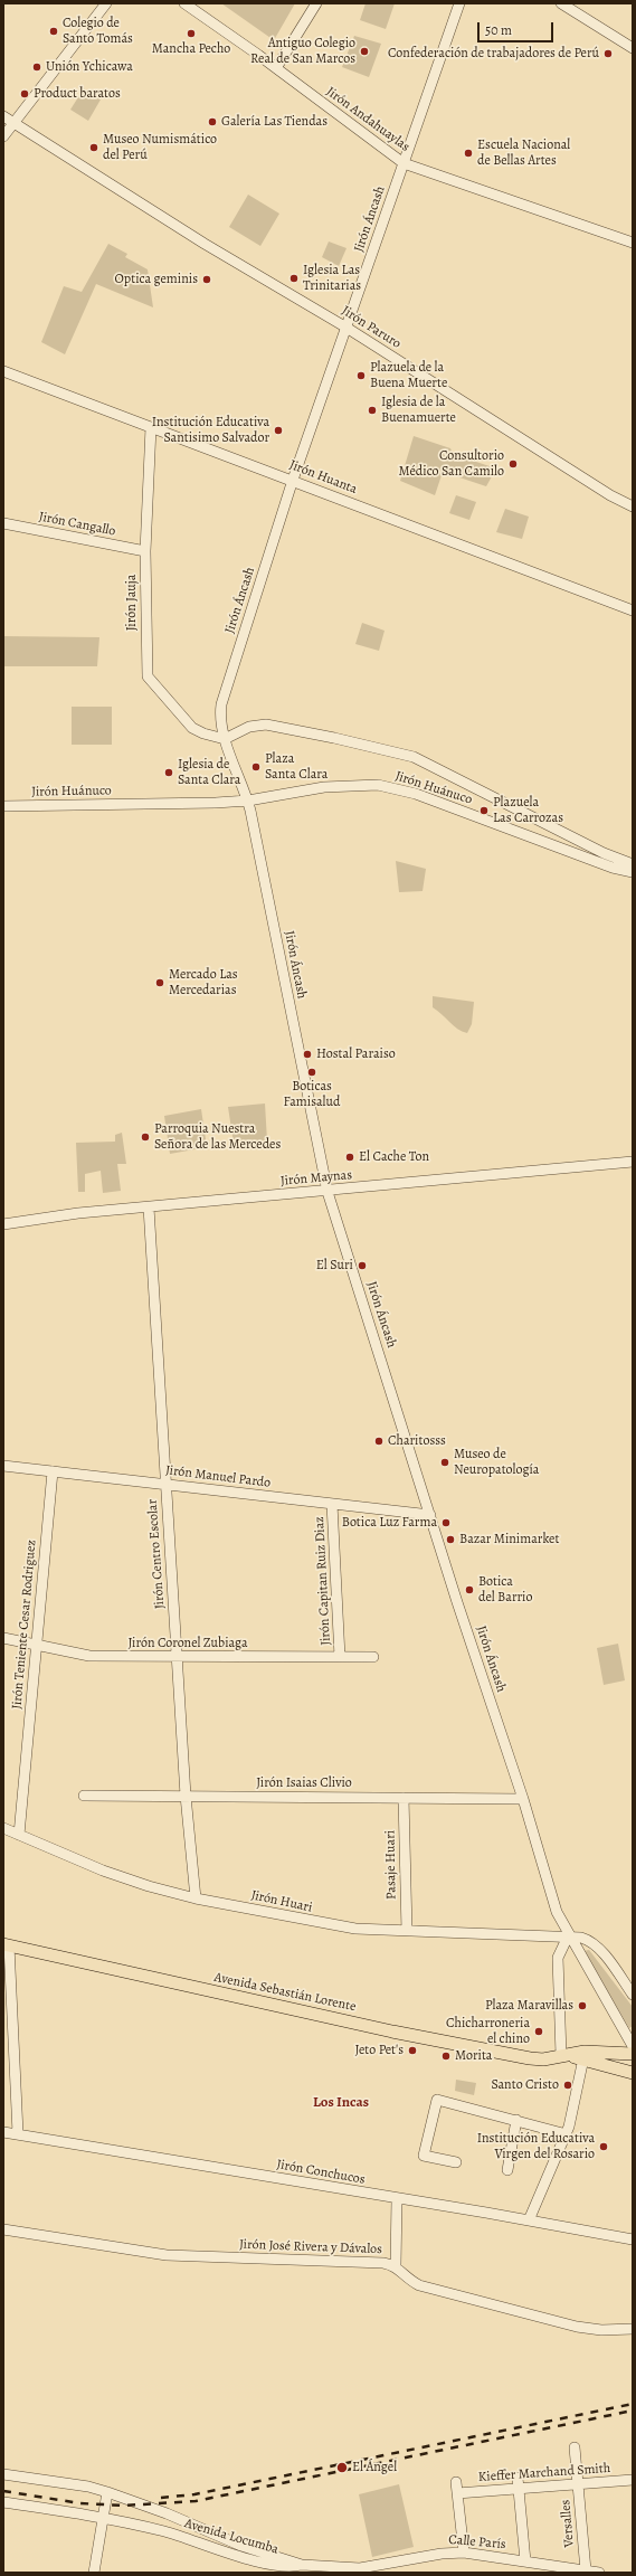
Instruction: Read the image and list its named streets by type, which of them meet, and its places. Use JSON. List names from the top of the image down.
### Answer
{
  "streets": {
    "main road": ["Avenida Sebastián Lorente"],
    "street": [
      "Jirón Andahuaylas",
      "Jirón Áncash",
      "Jirón Paruro",
      "Jirón Huanta",
      "Jirón Cangallo",
      "Jirón Jauja",
      "Jirón Huánuco",
      "Jirón Maynas",
      "Jirón Manuel Pardo",
      "Jirón Centro Escolar",
      "Jirón Capitan Ruiz Diaz",
      "Jirón Teniente Cesar Rodriguez",
      "Jirón Coronel Zubiaga",
      "Jirón Isaias Clivio",
      "Pasaje Huari",
      "Jirón Huari",
      "Jirón Conchucos",
      "Jirón José Rivera y Dávalos",
      "Kieffer Marchand Smith",
      "Versalles",
      "Avenida Locumba",
      "Calle París"
    ]
  },
  "crossings": [
    ["Jirón Andahuaylas", "Jirón Áncash"],
    ["Jirón Áncash", "Jirón Paruro"],
    ["Jirón Áncash", "Jirón Huanta"],
    ["Jirón Áncash", "Jirón Jauja"],
    ["Jirón Áncash", "Jirón Huánuco"],
    ["Jirón Áncash", "Jirón Maynas"],
    ["Jirón Áncash", "Jirón Manuel Pardo"],
    ["Jirón Áncash", "Jirón Isaias Clivio"],
    ["Jirón Áncash", "Jirón Huari"],
    ["Jirón Huanta", "Jirón Jauja"],
    ["Jirón Cangallo", "Jirón Jauja"],
    ["Jirón Jauja", "Jirón Huánuco"],
    ["Jirón Maynas", "Jirón Centro Escolar"],
    ["Jirón Manuel Pardo", "Jirón Centro Escolar"],
    ["Jirón Manuel Pardo", "Jirón Capitan Ruiz Diaz"],
    ["Jirón Manuel Pardo", "Jirón Teniente Cesar Rodriguez"],
    ["Jirón Centro Escolar", "Jirón Coronel Zubiaga"],
    ["Jirón Centro Escolar", "Jirón Isaias Clivio"],
    ["Jirón Centro Escolar", "Jirón Huari"],
    ["Jirón Capitan Ruiz Diaz", "Jirón Coronel Zubiaga"],
    ["Jirón Teniente Cesar Rodriguez", "Jirón Coronel Zubiaga"],
    ["Jirón Teniente Cesar Rodriguez", "Jirón Huari"],
    ["Jirón Isaias Clivio", "Pasaje Huari"],
    ["Pasaje Huari", "Jirón Huari"],
    ["Kieffer Marchand Smith", "Versalles"],
    ["Versalles", "Calle París"],
    ["Avenida Locumba", "Calle París"]
  ],
  "districts": ["Los Incas"],
  "places": [
    "Colegio de Santo Tomás",
    "Mancha Pecho",
    "Antiguo Colegio Real de San Marcos",
    "Confederación de trabajadores de Perú",
    "Unión Ychicawa",
    "Product baratos",
    "Galería Las Tiendas",
    "Museo Numismático del Perú",
    "Escuela Nacional de Bellas Artes",
    "Iglesia Las Trinitarias",
    "Optica geminis",
    "Plazuela de la Buena Muerte",
    "Iglesia de la Buenamuerte",
    "Institución Educativa Santisimo Salvador",
    "Consultorio Médico San Camilo",
    "Plaza Santa Clara",
    "Iglesia de Santa Clara",
    "Plazuela Las Carrozas",
    "Mercado Las Mercedarias",
    "Hostal Paraiso",
    "Boticas Famisalud",
    "Parroquia Nuestra Señora de las Mercedes",
    "El Cache Ton",
    "El Suri",
    "Charitosss",
    "Museo de Neuropatología",
    "Botica Luz Farma",
    "Bazar Minimarket",
    "Botica del Barrio",
    "Plaza Maravillas",
    "Chicharroneria el chino",
    "Jeto Pet's",
    "Morita",
    "Santo Cristo",
    "Institución Educativa Virgen del Rosario",
    "El Ángel"
  ],
  "scale_bar": "50 m"
}
